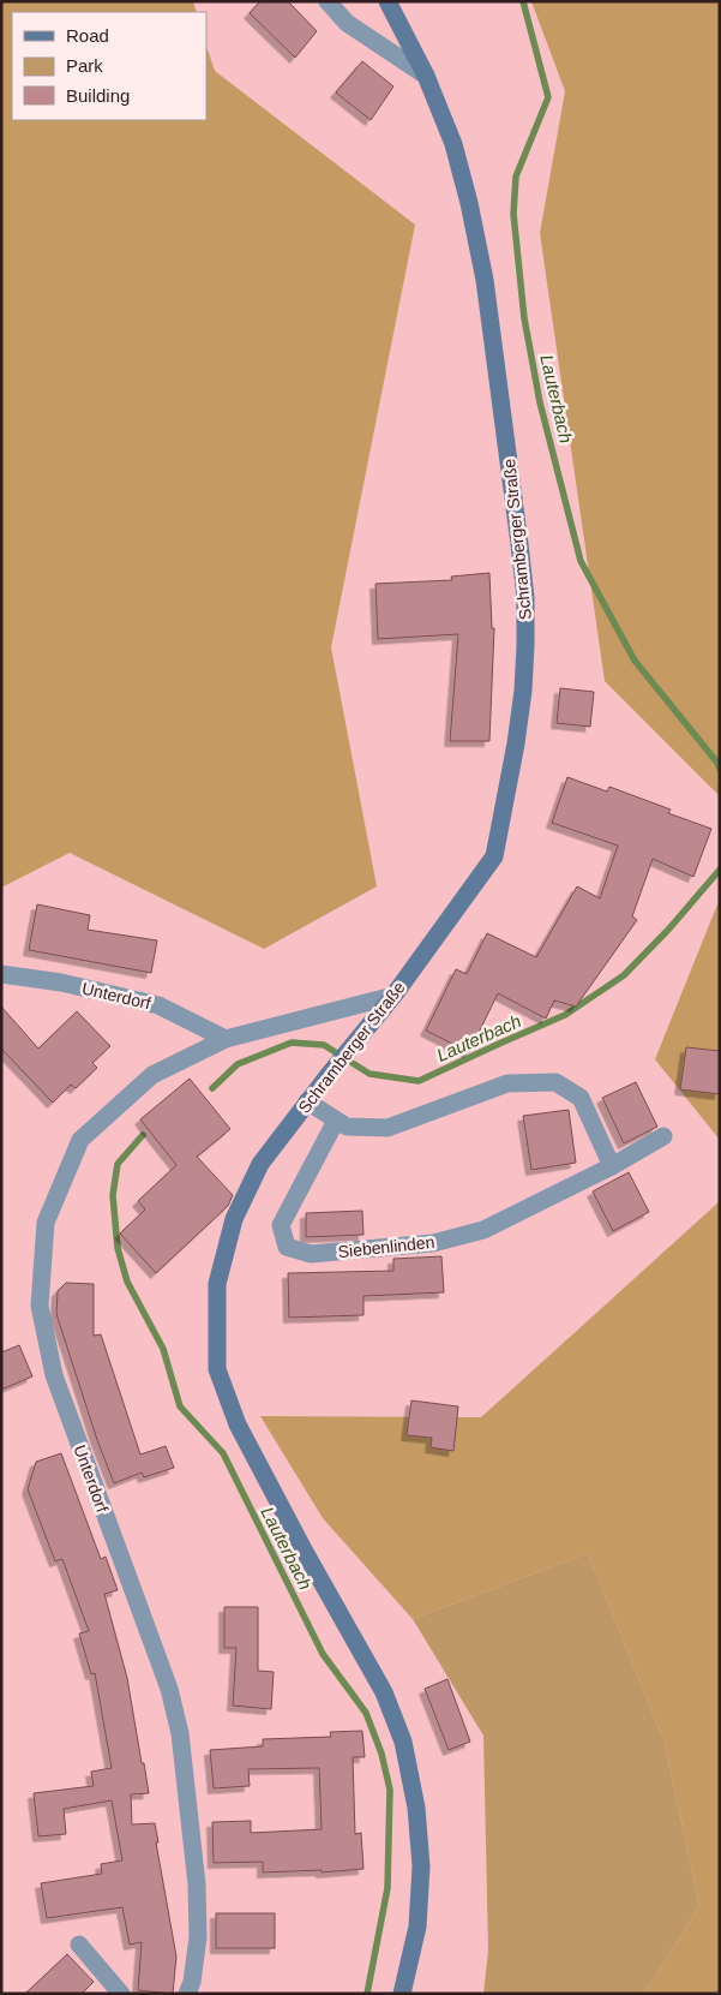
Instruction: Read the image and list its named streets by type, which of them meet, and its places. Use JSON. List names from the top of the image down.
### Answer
{
  "streets": {
    "main road": ["Schramberger Straße"],
    "street": ["Unterdorf", "Siebenlinden"]
  },
  "crossings": [
    ["Schramberger Straße", "Unterdorf"]
  ],
  "water": ["Lauterbach"],
  "legend": ["Road", "Park", "Building"]
}
